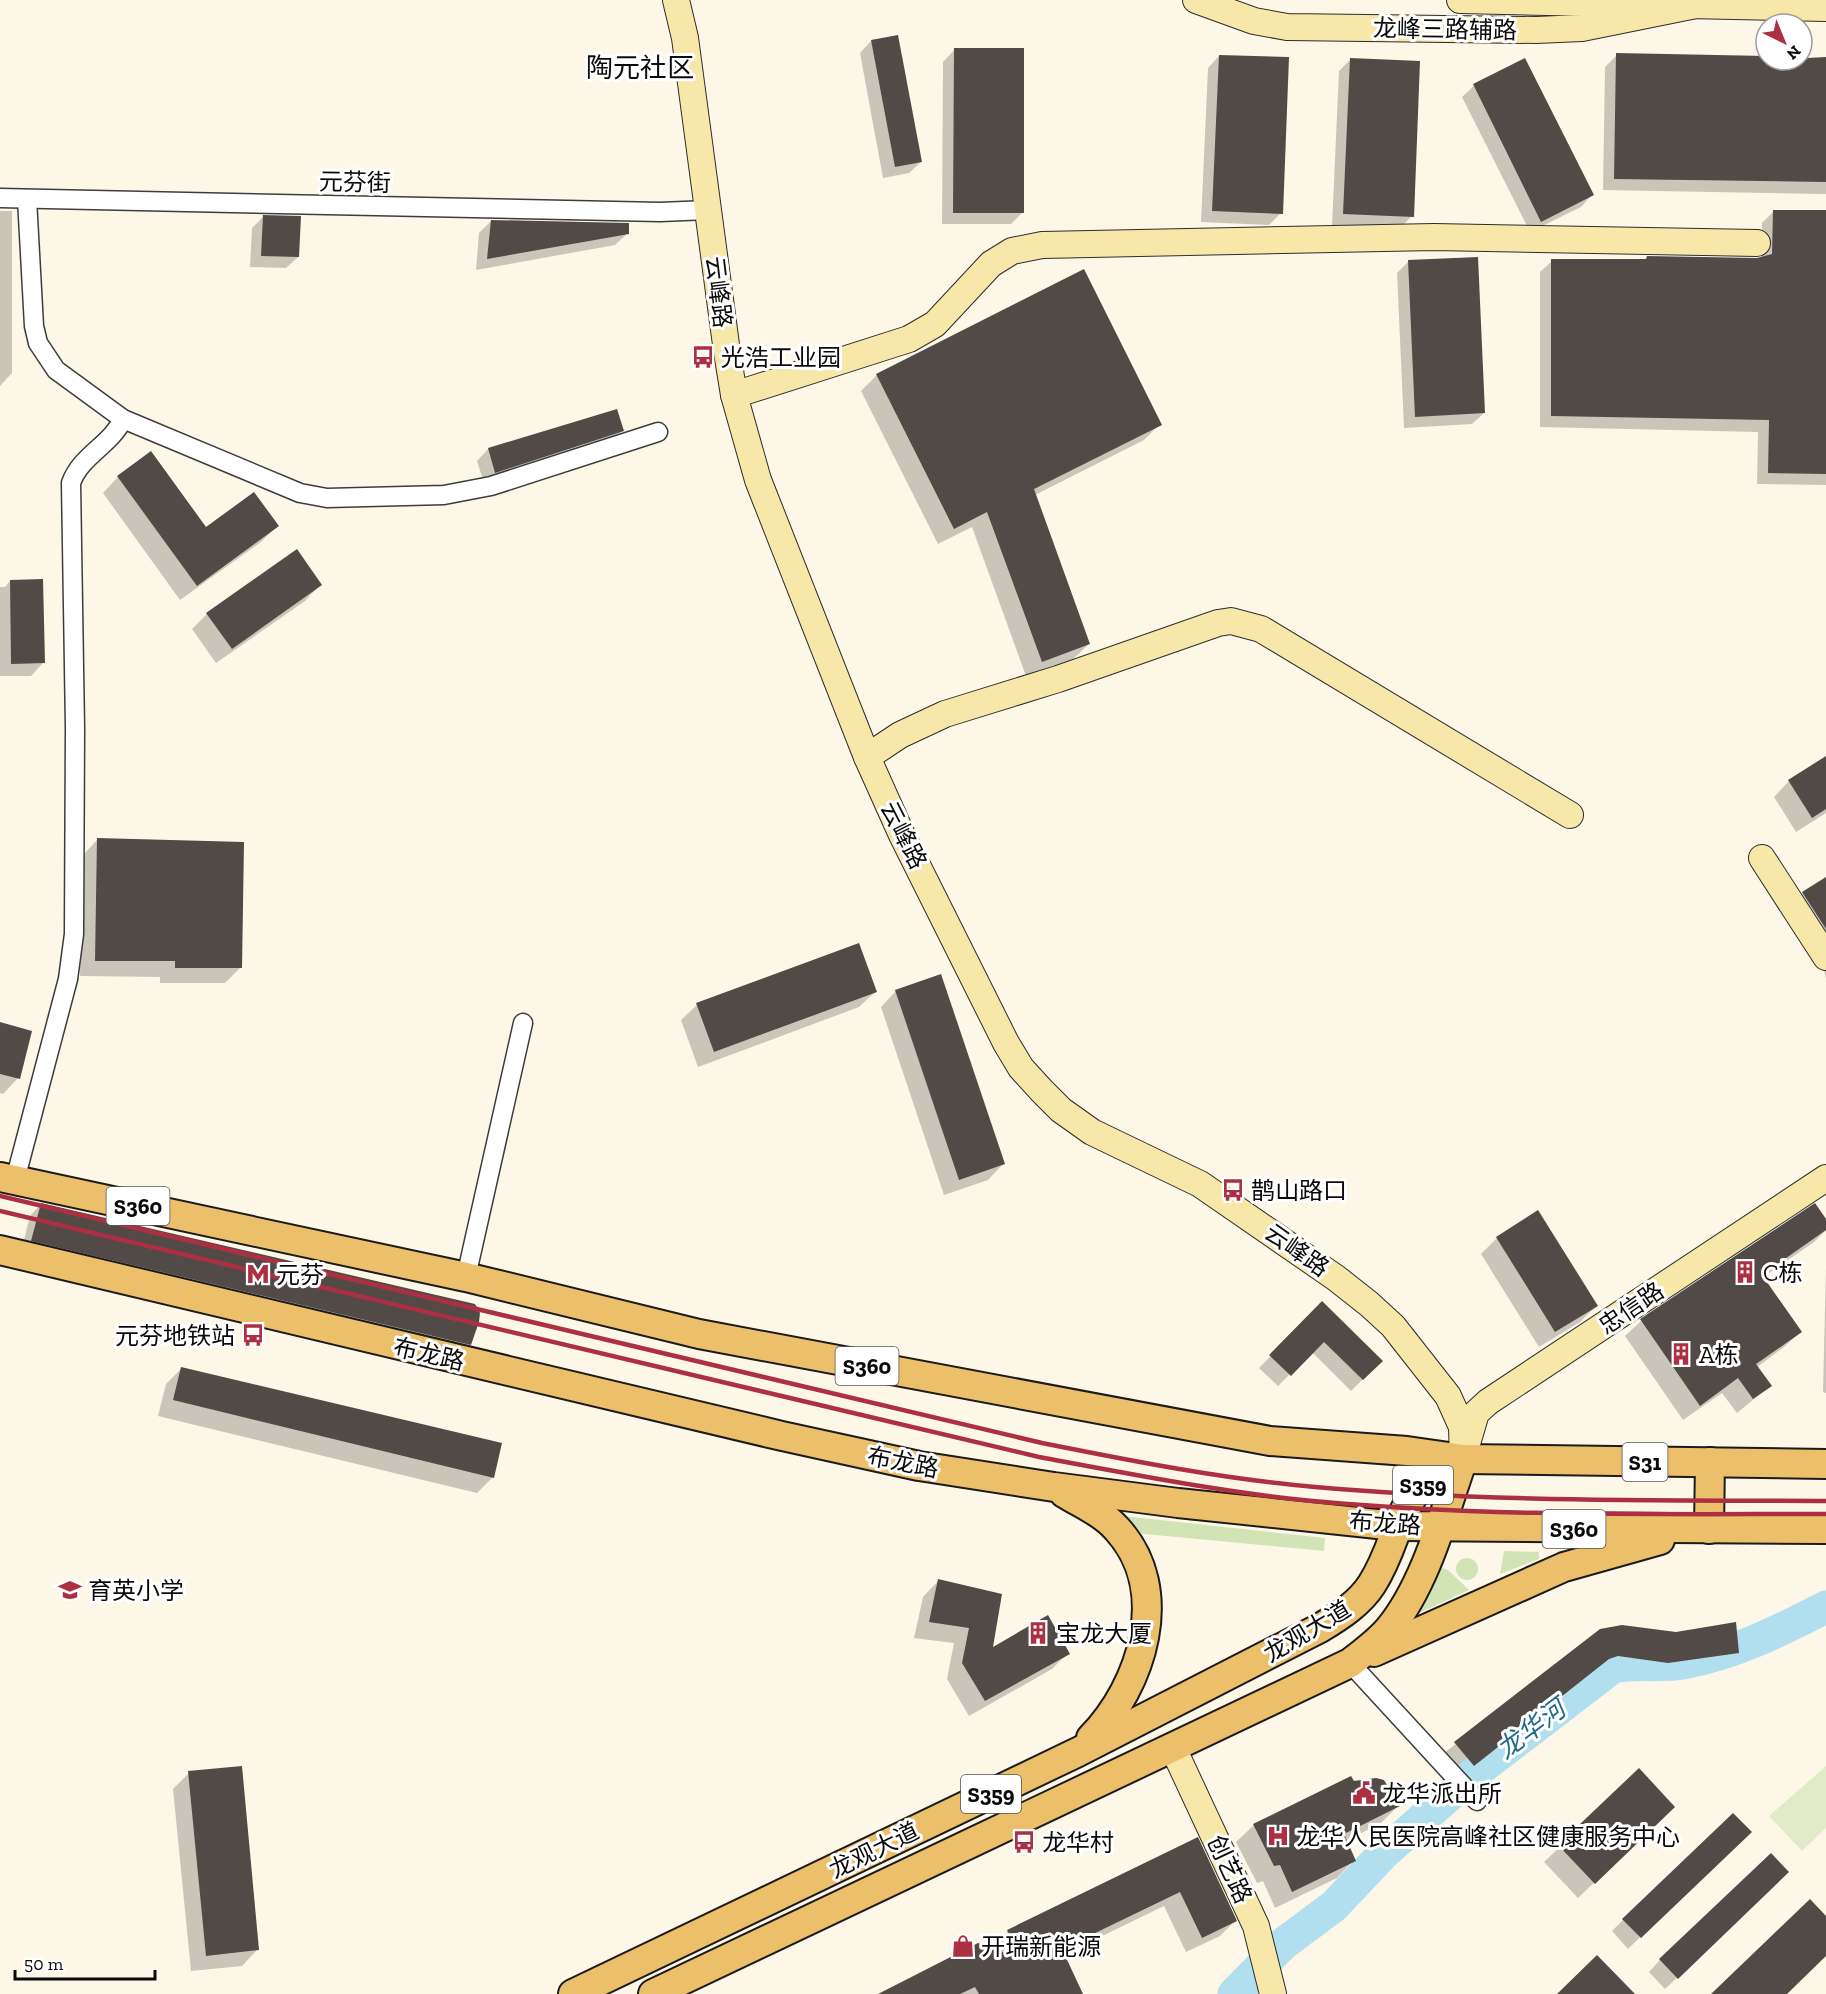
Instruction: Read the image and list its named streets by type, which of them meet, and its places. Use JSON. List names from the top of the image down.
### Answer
{
  "streets": {
    "main road": [
      "S360",
      "布龙路",
      "S31",
      "S359",
      "龙观大道"
    ],
    "street": [
      "龙峰三路辅路",
      "元芬街",
      "云峰路",
      "忠信路",
      "创艺路"
    ]
  },
  "crossings": [
    ["元芬街", "云峰路"],
    ["云峰路", "S360"],
    ["云峰路", "忠信路"],
    ["云峰路", "S31"],
    ["云峰路", "龙观大道"],
    ["S360", "忠信路"],
    ["S360", "S31"],
    ["S360", "龙观大道"],
    ["忠信路", "S31"],
    ["忠信路", "龙观大道"],
    ["布龙路", "龙观大道"],
    ["S31", "龙观大道"],
    ["龙观大道", "创艺路"]
  ],
  "districts": ["陶元社区"],
  "water": ["龙华河"],
  "places": {
    "bus stop": [
      "光浩工业园",
      "鹊山路口",
      "元芬地铁站",
      "龙华村"
    ],
    "building": ["C栋", "A栋", "宝龙大厦"],
    "metro station": ["元芬"],
    "school or university": ["育英小学"],
    "public building": ["龙华派出所"],
    "hospital": ["龙华人民医院高峰社区健康服务中心"],
    "shop": ["开瑞新能源"]
  },
  "scale_bar": "50 m",
  "north": "bottom right"
}
